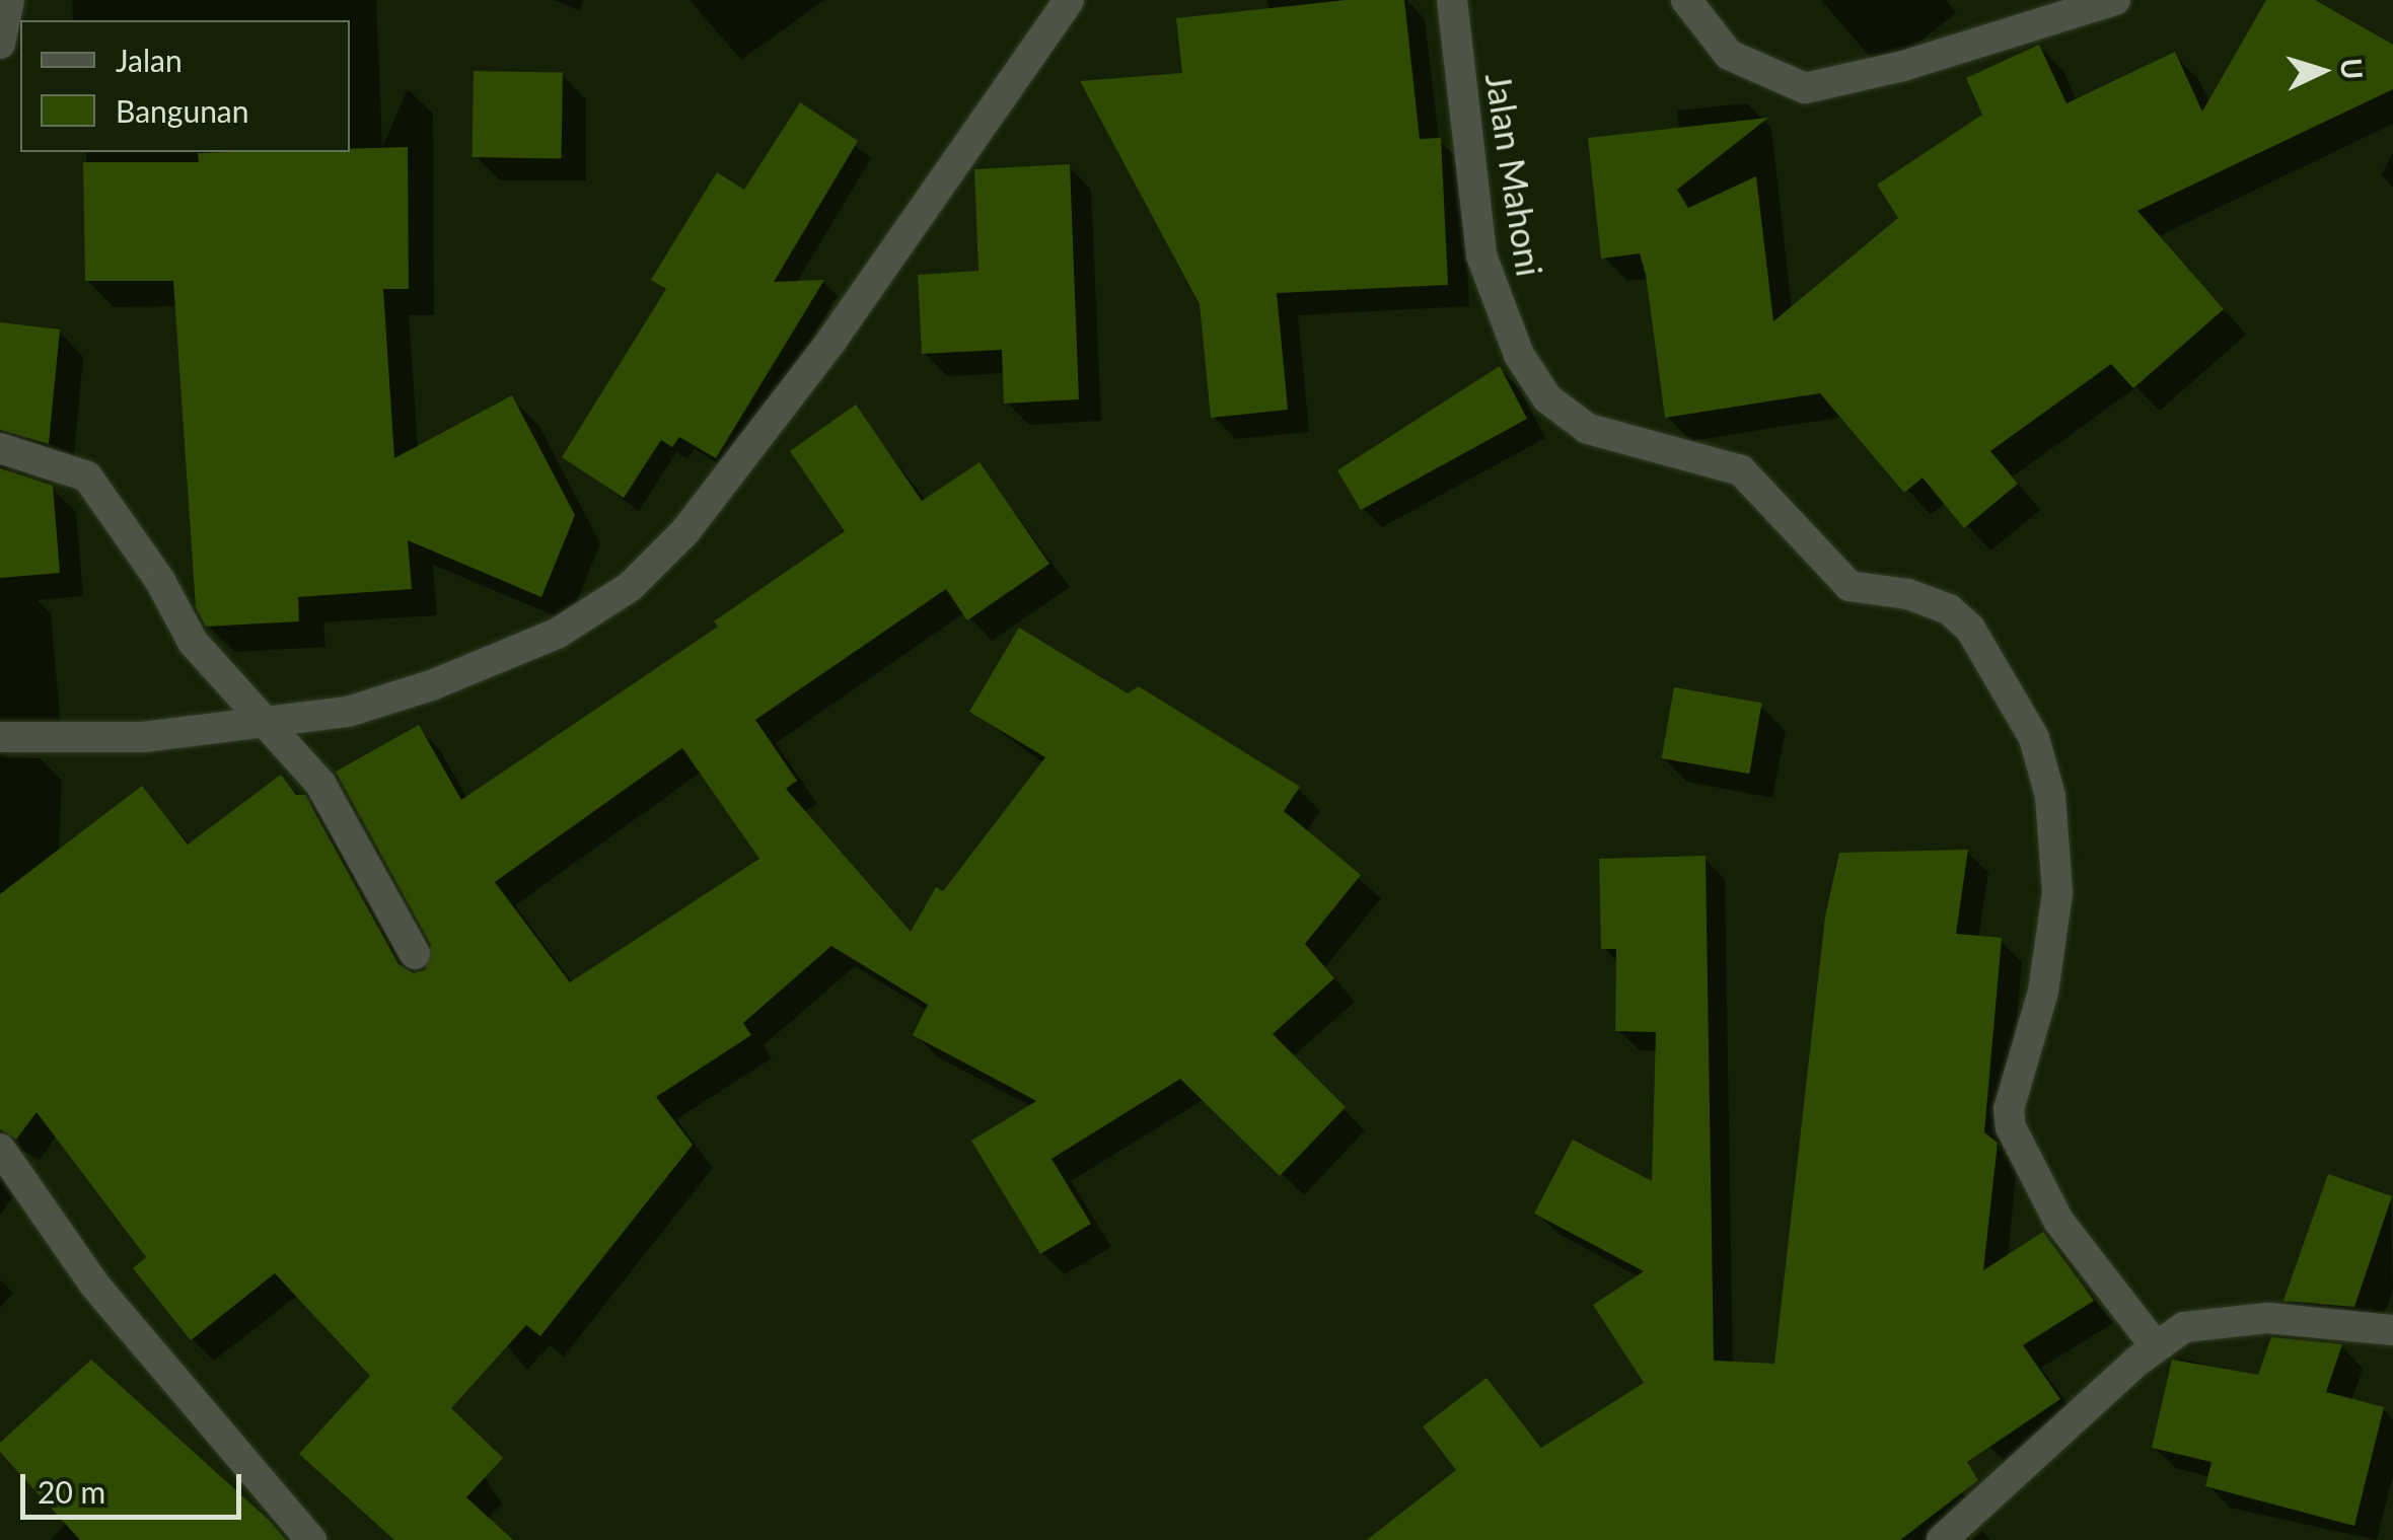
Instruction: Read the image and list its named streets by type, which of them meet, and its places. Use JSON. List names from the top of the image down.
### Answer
{
  "streets": {
    "street": ["Jalan Mahoni"]
  },
  "legend": ["Jalan", "Bangunan"],
  "scale_bar": "20 m",
  "north": "right"
}
